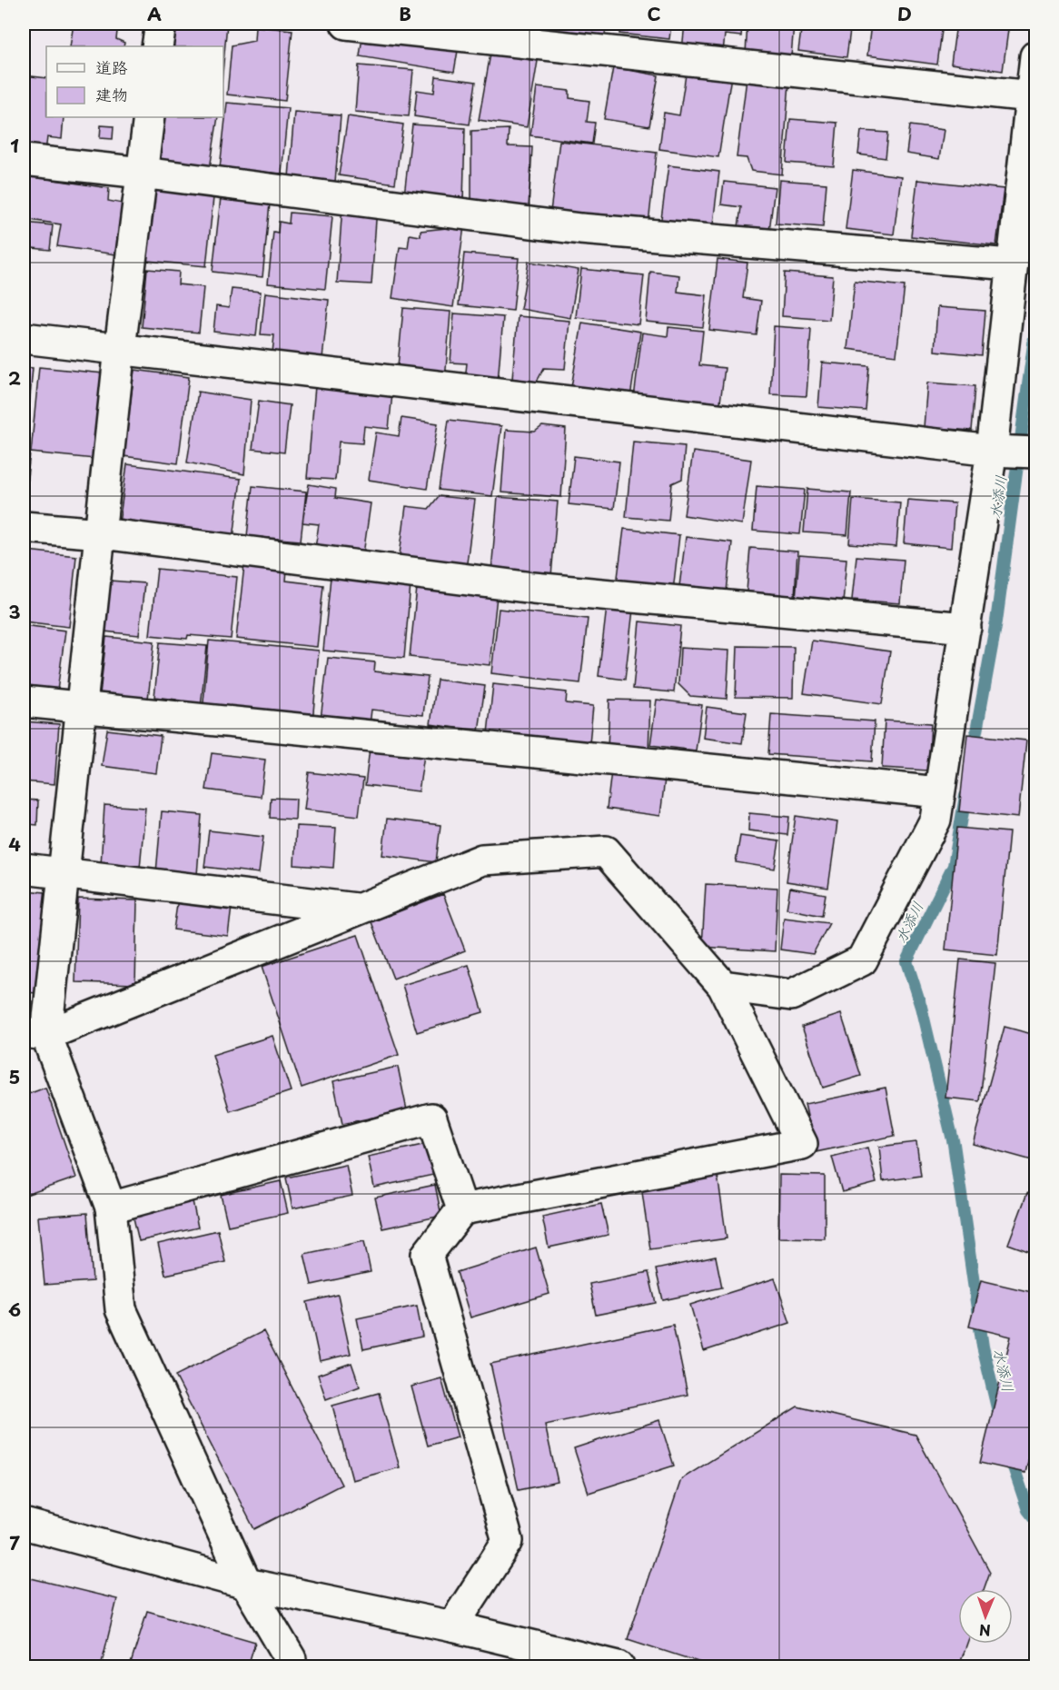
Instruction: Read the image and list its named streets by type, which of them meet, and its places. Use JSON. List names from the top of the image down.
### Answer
{
  "water": ["水添川"],
  "legend": ["道路", "建物"],
  "north": "bottom",
  "grid": {
    "columns": [
      "A",
      "B",
      "C",
      "D"
    ],
    "rows": [
      "1",
      "2",
      "3",
      "4",
      "5",
      "6",
      "7"
    ]
  }
}
